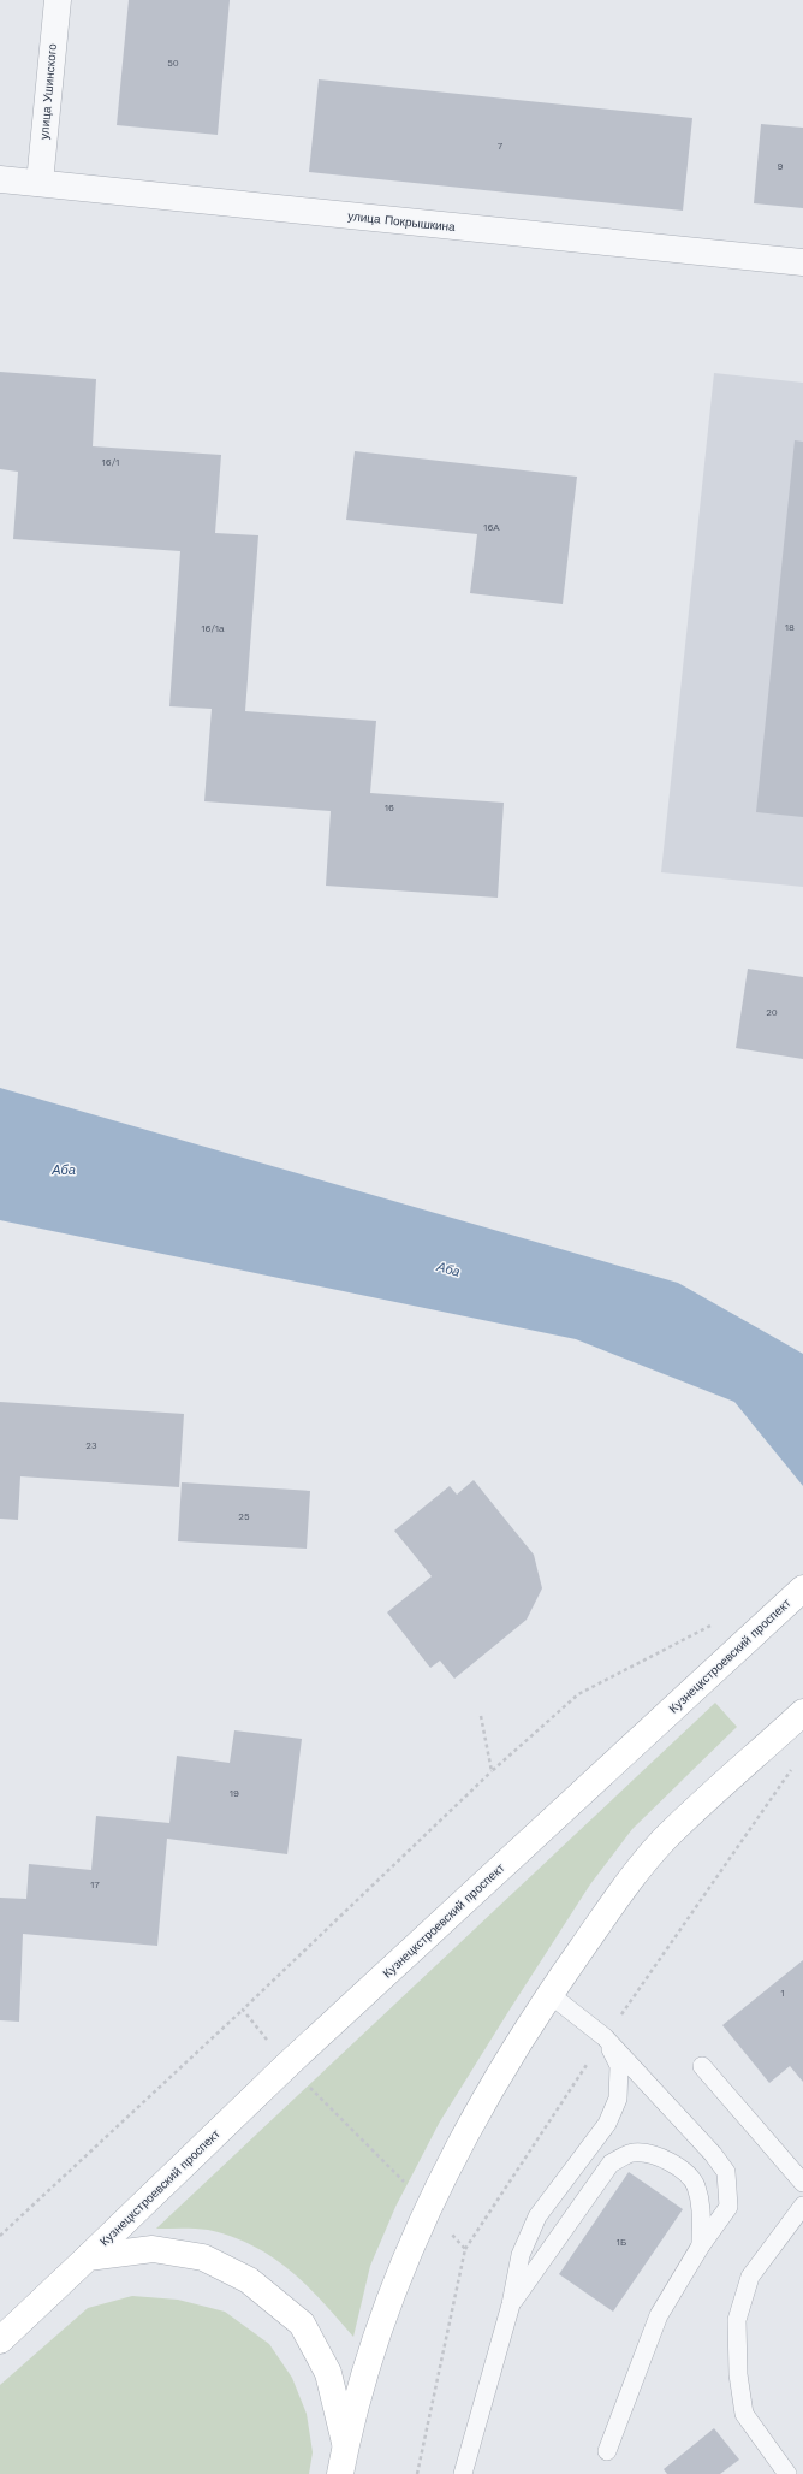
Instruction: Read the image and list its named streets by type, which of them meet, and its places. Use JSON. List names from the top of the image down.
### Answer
{
  "streets": {
    "main road": ["Кузнецкстроевский проспект"],
    "street": ["улица Ушинского", "улица Покрышкина"]
  },
  "crossings": [
    ["улица Ушинского", "улица Покрышкина"]
  ],
  "water": ["Аба"],
  "house_numbers": [
    "50",
    "7",
    "9",
    "16/1",
    "16А",
    "18",
    "16/1а",
    "16",
    "20",
    "23",
    "25",
    "19",
    "17",
    "1",
    "1Б"
  ]
}
